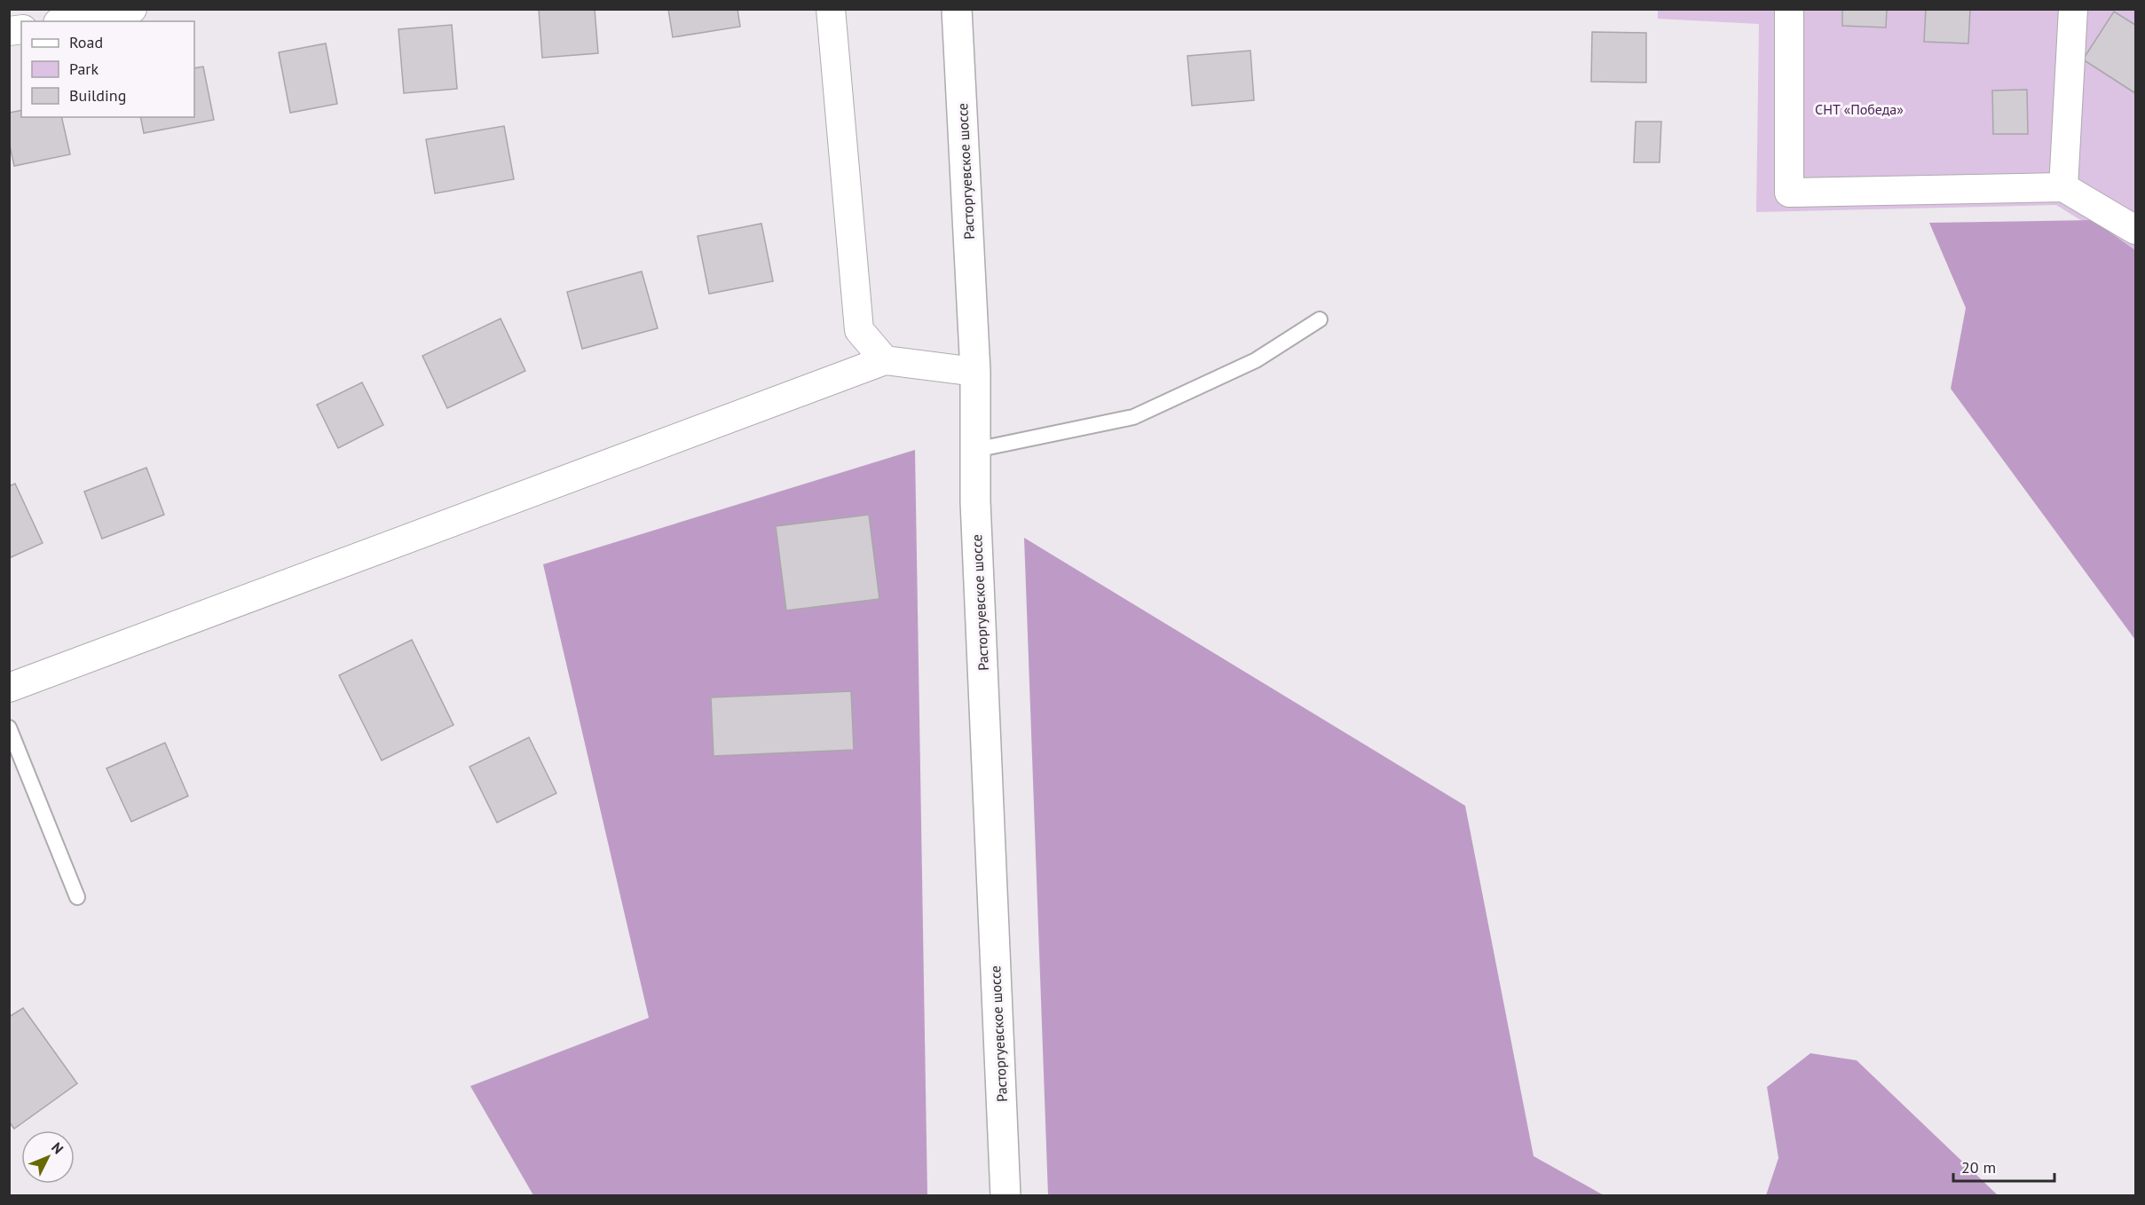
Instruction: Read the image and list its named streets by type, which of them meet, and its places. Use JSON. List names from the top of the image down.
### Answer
{
  "streets": {
    "main road": ["Расторгуевское шоссе"]
  },
  "parks": ["СНТ «Победа»"],
  "legend": ["Road", "Park", "Building"],
  "scale_bar": "20 m",
  "north": "top right"
}
